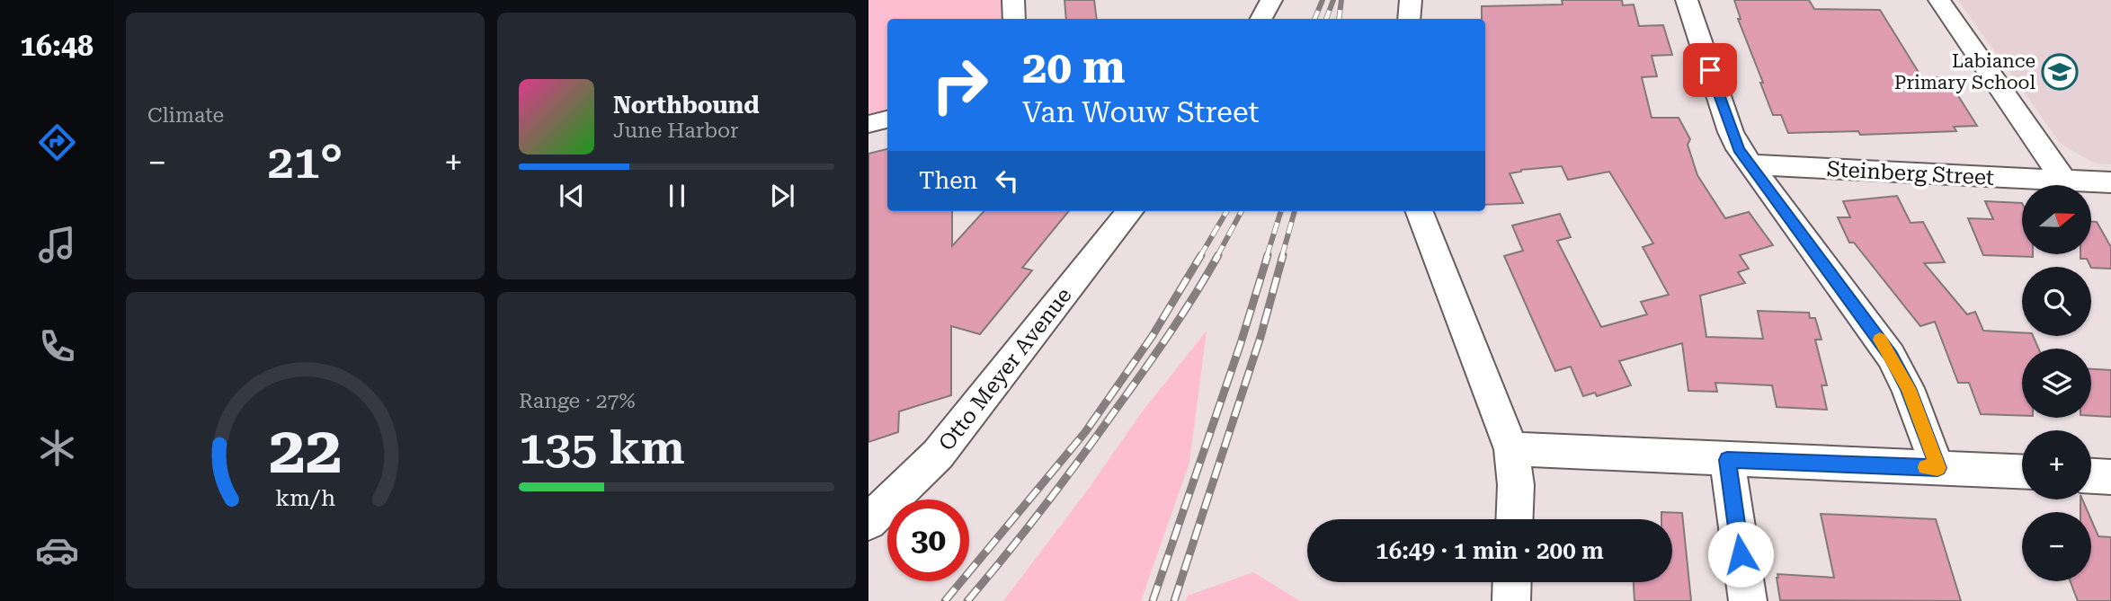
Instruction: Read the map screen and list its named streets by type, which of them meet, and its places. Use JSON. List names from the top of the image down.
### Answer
{
  "streets": {
    "street": ["Steinberg Street", "Otto Meyer Avenue"]
  },
  "places": {
    "school or university": ["Labiance Primary School"]
  },
  "north": "right",
  "page": {
    "tabs": "16:48",
    "tile": [
      "Climate",
      ["Range · 27%", "135 km"]
    ],
    "turn": ["20 m", "Van Wouw Street"],
    "song": ["Northbound", "June Harbor"],
    "heat": ["−", "21°", "+"],
    "then": "Then",
    "map_buttons": ["+", "−"],
    "limit": "30",
    "trip": "16:49 · 1 min · 200 m",
    "gauge": ["22", "km/h"]
  }
}
